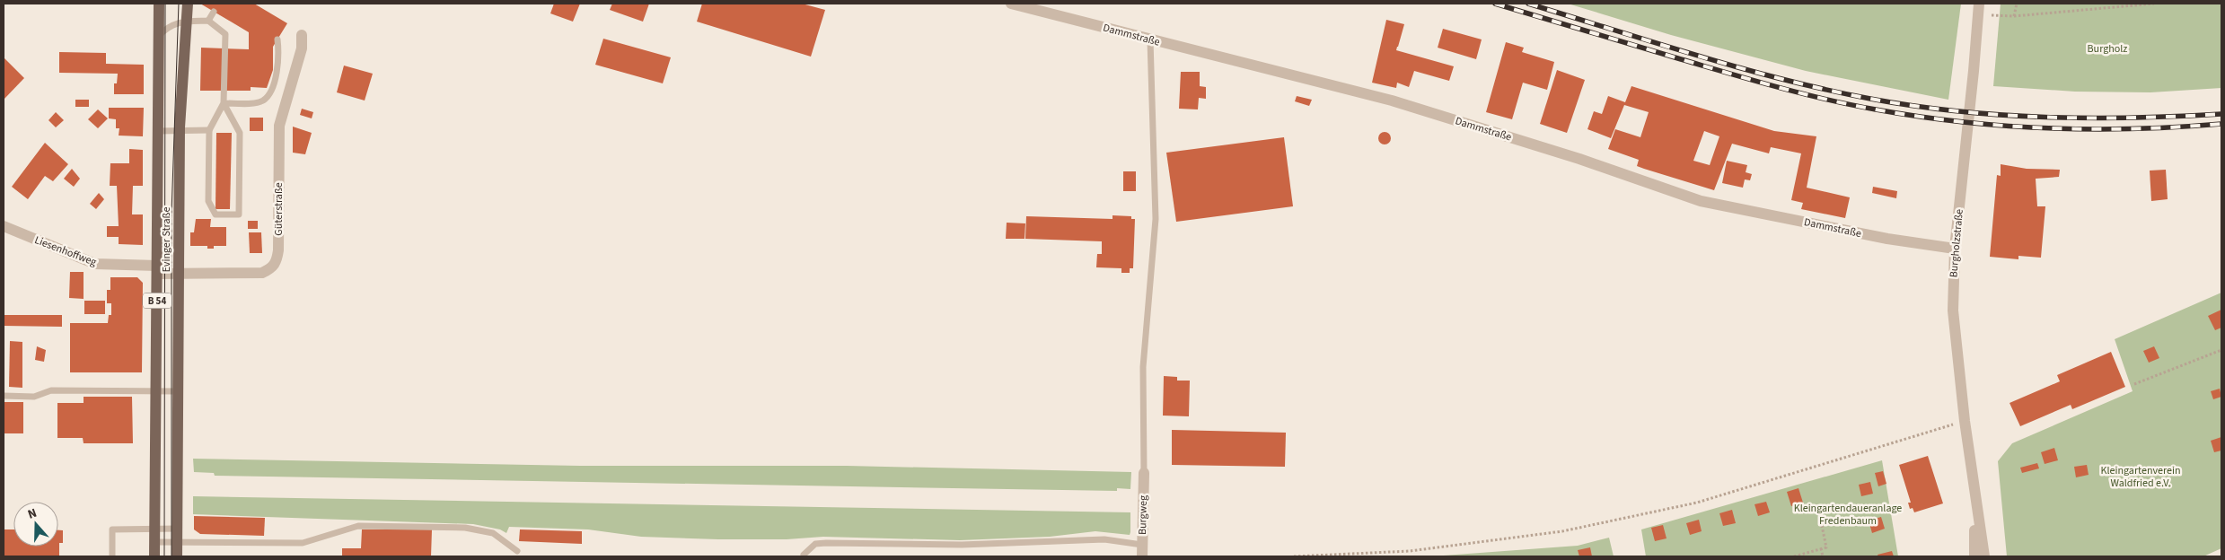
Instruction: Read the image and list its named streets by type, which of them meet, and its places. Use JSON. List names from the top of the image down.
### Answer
{
  "streets": {
    "main road": ["Evinger Straße", "B 54"],
    "street": [
      "Dammstraße",
      "Güterstraße",
      "Burgholzstraße",
      "Liesenhoffweg",
      "Burgweg"
    ]
  },
  "crossings": [
    ["Dammstraße", "Burgholzstraße"],
    ["Güterstraße", "Evinger Straße"],
    ["Güterstraße", "Liesenhoffweg"],
    ["Evinger Straße", "Liesenhoffweg"]
  ],
  "parks": ["Burgholz", "Kleingartenverein Waldfried e.V.", "Kleingartendaueranlage Fredenbaum"],
  "north": "top"
}
